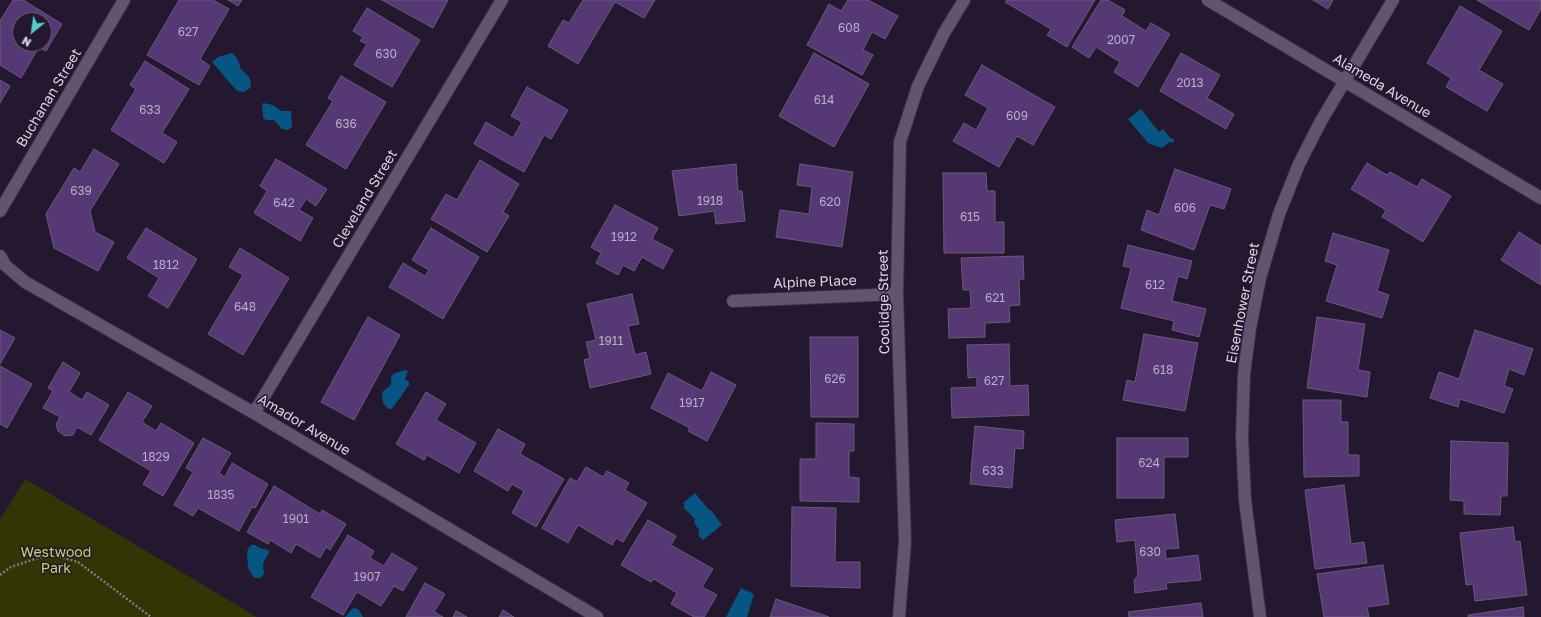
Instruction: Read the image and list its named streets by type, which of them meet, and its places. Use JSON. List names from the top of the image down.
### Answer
{
  "streets": {
    "street": [
      "Alameda Avenue",
      "Buchanan Street",
      "Cleveland Street",
      "Alpine Place",
      "Coolidge Street",
      "Eisenhower Street",
      "Amador Avenue"
    ]
  },
  "crossings": [
    ["Alameda Avenue", "Eisenhower Street"],
    ["Cleveland Street", "Amador Avenue"],
    ["Alpine Place", "Coolidge Street"]
  ],
  "parks": ["Westwood Park"],
  "house_numbers": [
    "608",
    "627",
    "2007",
    "630",
    "2013",
    "614",
    "633",
    "609",
    "636",
    "639",
    "1918",
    "620",
    "642",
    "606",
    "615",
    "1912",
    "1812",
    "612",
    "621",
    "648",
    "1911",
    "618",
    "626",
    "627",
    "1917",
    "1829",
    "624",
    "633",
    "1835",
    "1901",
    "630",
    "1907"
  ],
  "north": "bottom left"
}
